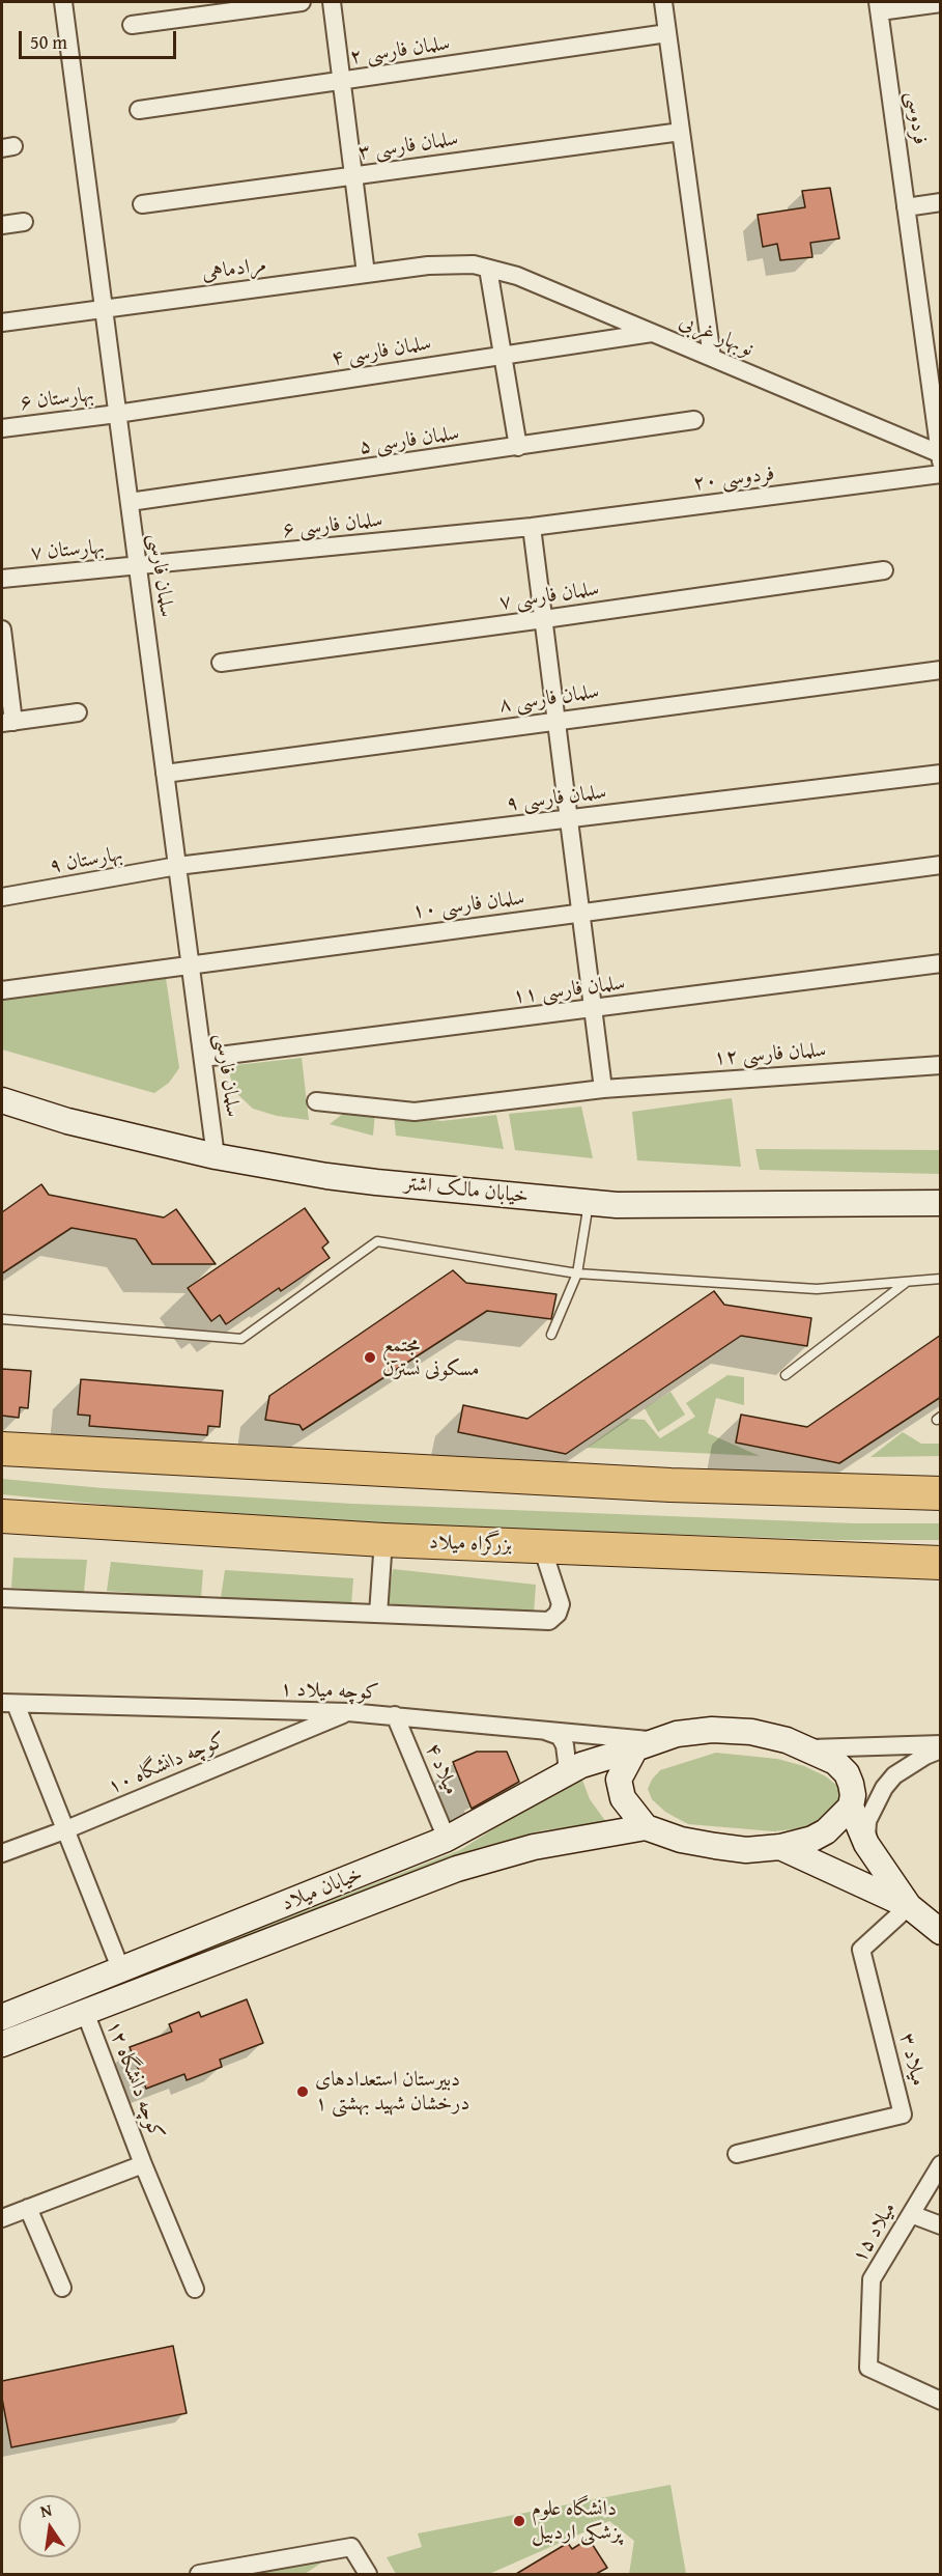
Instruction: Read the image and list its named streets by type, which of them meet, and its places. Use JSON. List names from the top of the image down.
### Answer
{
  "streets": {
    "highway": ["بزرگراه میلاد"],
    "street": [
      "سلمان فارسی ۲",
      "فردوسی",
      "سلمان فارسی ۳",
      "مرادماهی",
      "نوبهار غربی",
      "سلمان فارسی ۴",
      "بهارستان ۶",
      "سلمان فارسی ۵",
      "فردوسی ۲۰",
      "سلمان فارسی ۶",
      "بهارستان ۷",
      "سلمان فارسی",
      "سلمان فارسی ۷",
      "سلمان فارسی ۸",
      "سلمان فارسی ۹",
      "بهارستان ۹",
      "سلمان فارسی ۱۰",
      "سلمان فارسی ۱۱",
      "سلمان فارسی ۱۲",
      "خیابان مالک اشتر",
      "کوچه میلاد ۱",
      "کوچه دانشگاه ۱۰",
      "میلاد ۴",
      "خیابان میلاد",
      "میلاد ۳",
      "کوچه دانشگاه ۱۲",
      "میلاد ۱۵"
    ]
  },
  "crossings": [
    ["فردوسی", "نوبهار غربی"],
    ["مرادماهی", "نوبهار غربی"],
    ["مرادماهی", "سلمان فارسی"],
    ["نوبهار غربی", "سلمان فارسی ۴"],
    ["سلمان فارسی ۴", "بهارستان ۶"],
    ["سلمان فارسی ۴", "سلمان فارسی"],
    ["بهارستان ۶", "سلمان فارسی"],
    ["سلمان فارسی ۵", "سلمان فارسی"],
    ["فردوسی ۲۰", "سلمان فارسی ۶"],
    ["سلمان فارسی ۶", "بهارستان ۷"],
    ["سلمان فارسی ۶", "سلمان فارسی"],
    ["بهارستان ۷", "سلمان فارسی"],
    ["سلمان فارسی", "سلمان فارسی ۸"],
    ["سلمان فارسی", "سلمان فارسی ۹"],
    ["سلمان فارسی", "بهارستان ۹"],
    ["سلمان فارسی", "سلمان فارسی ۱۰"],
    ["سلمان فارسی", "سلمان فارسی ۱۱"],
    ["سلمان فارسی", "خیابان مالک اشتر"],
    ["سلمان فارسی ۹", "بهارستان ۹"],
    ["کوچه میلاد ۱", "کوچه دانشگاه ۱۰"],
    ["کوچه میلاد ۱", "میلاد ۴"],
    ["کوچه میلاد ۱", "خیابان میلاد"],
    ["میلاد ۴", "خیابان میلاد"],
    ["خیابان میلاد", "میلاد ۳"],
    ["خیابان میلاد", "کوچه دانشگاه ۱۲"]
  ],
  "places": ["مجتمع مسکونی نسترن", "دبیرستان استعدادهای درخشان شهید بهشتی ۱", "دانشگاه علوم پزشکی اردبیل"],
  "scale_bar": "50 m",
  "north": "top"
}
